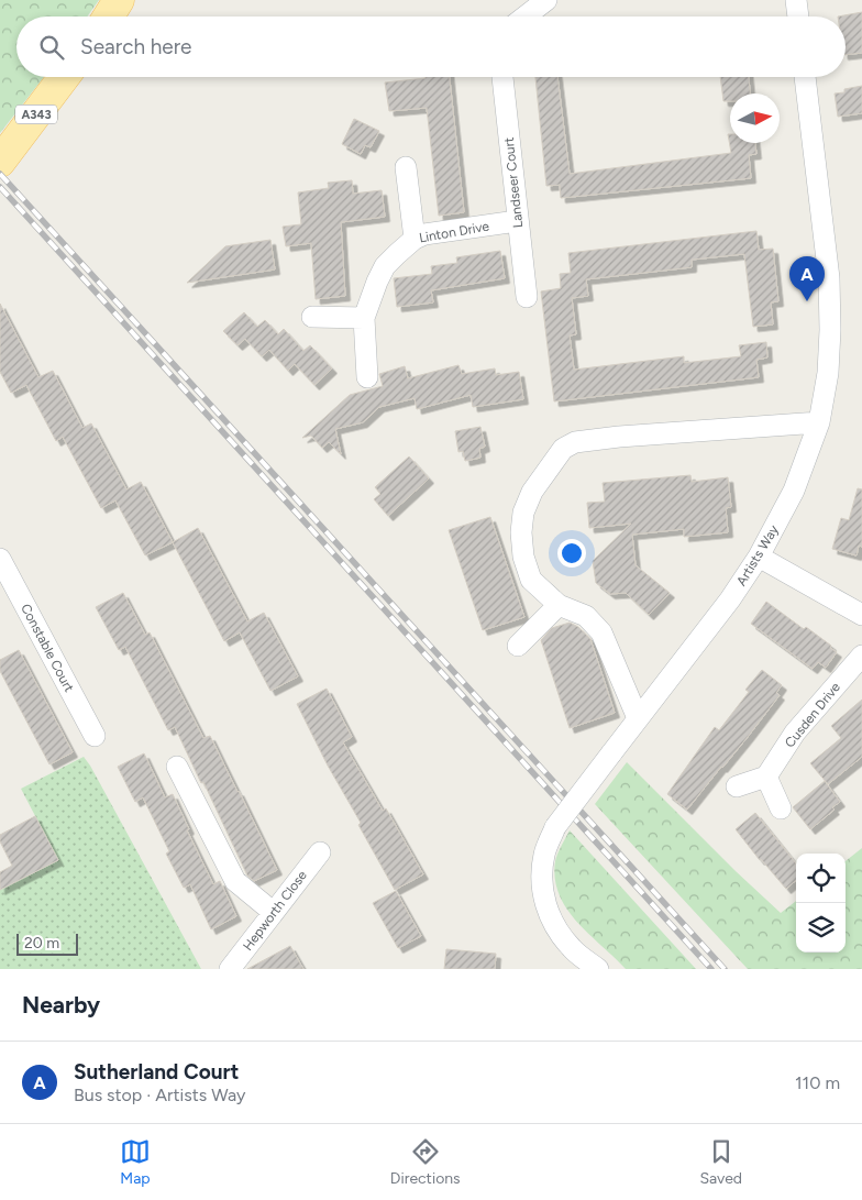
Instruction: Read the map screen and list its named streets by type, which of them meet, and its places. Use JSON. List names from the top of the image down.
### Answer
{
  "streets": {
    "main road": ["A343"],
    "street": [
      "Landseer Court",
      "Linton Drive",
      "Artists Way",
      "Constable Court",
      "Cusden Drive",
      "Hepworth Close"
    ]
  },
  "crossings": [
    ["Landseer Court", "Linton Drive"]
  ],
  "scale_bar": "20 m",
  "north": "right",
  "page": {
    "search": "Search here",
    "pins": "A",
    "scale": "20 m",
    "heading": "Nearby",
    "list": [
      {
        "mark": "A",
        "name": "Sutherland Court",
        "note": "Bus stop · Artists Way",
        "value": "110 m"
      }
    ],
    "nav": ["Map", "Directions", "Saved"]
  }
}
